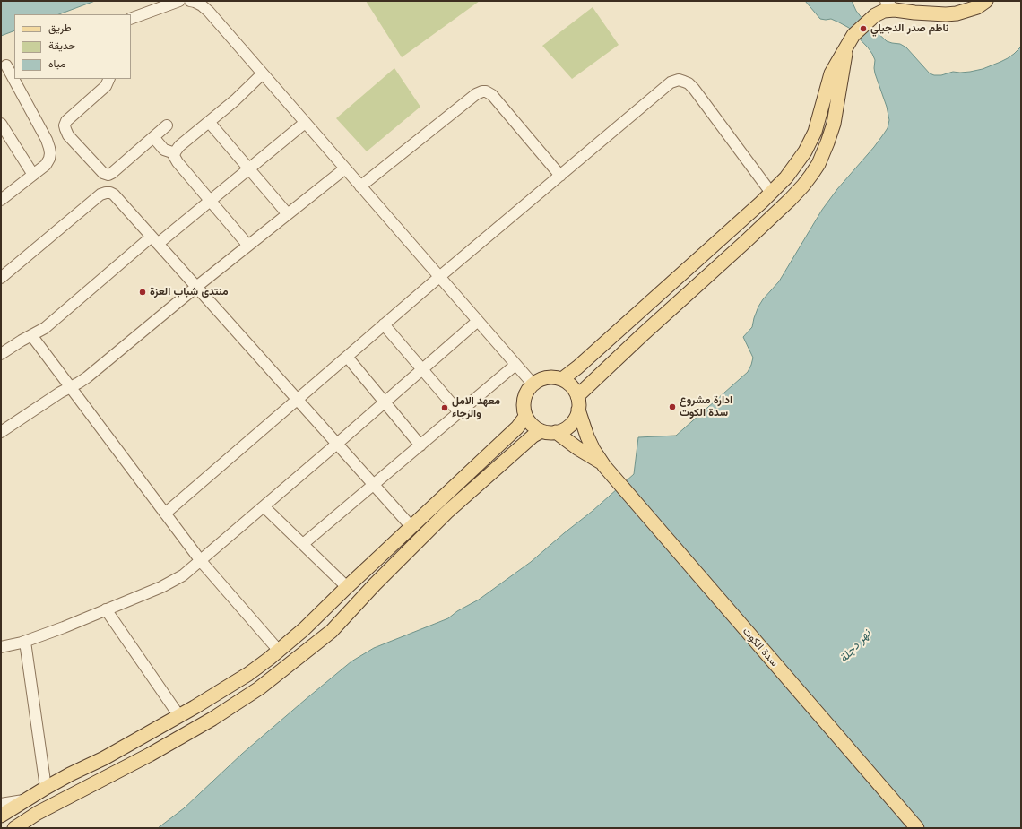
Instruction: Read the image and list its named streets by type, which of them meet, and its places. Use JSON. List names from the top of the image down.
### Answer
{
  "streets": {
    "main road": ["سدة الكوت"]
  },
  "water": ["نهر دجلة"],
  "places": [
    "ناظم صدر الدجيلي",
    "منتدى شباب العزة",
    "ادارة مشروع سدة الكوت",
    "معهد الامل والرجاء"
  ],
  "legend": ["طريق", "حديقة", "مياه"]
}
